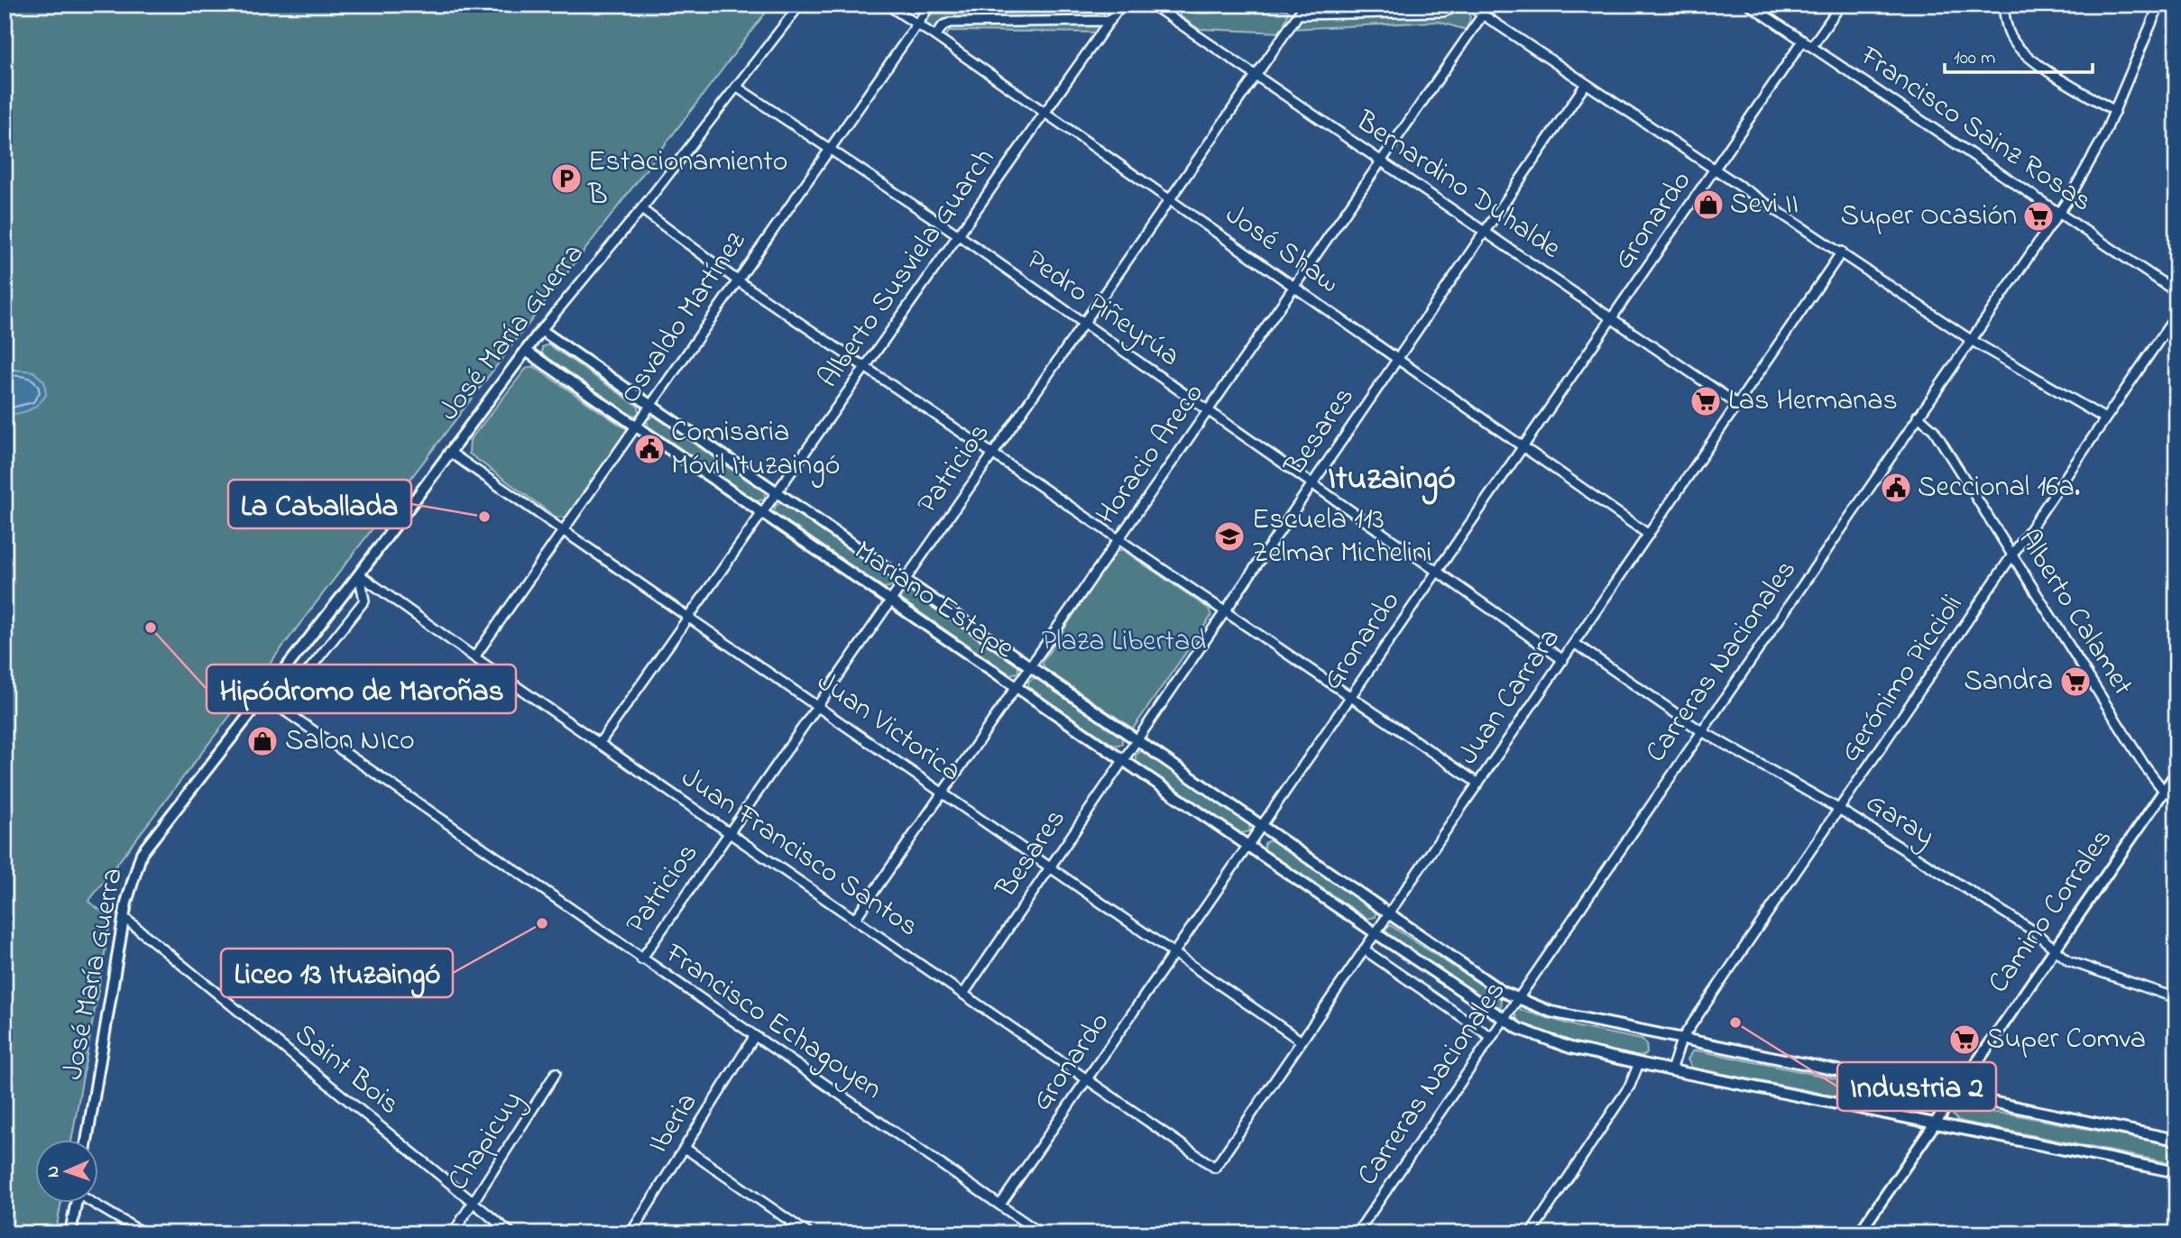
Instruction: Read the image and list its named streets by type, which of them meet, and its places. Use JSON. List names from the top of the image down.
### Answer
{
  "streets": {
    "street": [
      "Francisco Sainz Rosas",
      "Bernardino Duhalde",
      "Gronardo",
      "José Shaw",
      "Alberto Susviela Guarch",
      "Pedro Piñeyrúa",
      "Osvaldo Martínez",
      "José María Guerra",
      "Besares",
      "Horacio Areco",
      "Patricios",
      "Mariano Estape",
      "Alberto Calamet",
      "Carreras Nacionales",
      "Gerónimo Piccioli",
      "Juan Carrara",
      "Juan Victorica",
      "Garay",
      "Juan Francisco Santos",
      "Camino Corrales",
      "Francisco Echagoyen",
      "Saint Bois",
      "Iberia",
      "Chapicuy"
    ]
  },
  "crossings": [
    ["Francisco Sainz Rosas", "Gronardo"],
    ["Francisco Sainz Rosas", "Carreras Nacionales"],
    ["Bernardino Duhalde", "Gronardo"],
    ["Bernardino Duhalde", "Besares"],
    ["Bernardino Duhalde", "Horacio Areco"],
    ["Bernardino Duhalde", "Patricios"],
    ["Bernardino Duhalde", "Juan Carrara"],
    ["Gronardo", "José Shaw"],
    ["Gronardo", "Pedro Piñeyrúa"],
    ["Gronardo", "Mariano Estape"],
    ["Gronardo", "Juan Victorica"],
    ["Gronardo", "Juan Francisco Santos"],
    ["Gronardo", "Francisco Echagoyen"],
    ["José Shaw", "Alberto Susviela Guarch"],
    ["José Shaw", "Osvaldo Martínez"],
    ["José Shaw", "Besares"],
    ["José Shaw", "Horacio Areco"],
    ["José Shaw", "Patricios"],
    ["José Shaw", "Juan Carrara"],
    ["Alberto Susviela Guarch", "Pedro Piñeyrúa"],
    ["Alberto Susviela Guarch", "Mariano Estape"],
    ["Alberto Susviela Guarch", "Juan Victorica"],
    ["Alberto Susviela Guarch", "Juan Francisco Santos"],
    ["Pedro Piñeyrúa", "Osvaldo Martínez"],
    ["Pedro Piñeyrúa", "José María Guerra"],
    ["Pedro Piñeyrúa", "Besares"],
    ["Pedro Piñeyrúa", "Horacio Areco"],
    ["Pedro Piñeyrúa", "Patricios"],
    ["Pedro Piñeyrúa", "Juan Carrara"],
    ["Osvaldo Martínez", "Mariano Estape"],
    ["Osvaldo Martínez", "Juan Victorica"],
    ["Osvaldo Martínez", "Juan Francisco Santos"],
    ["José María Guerra", "Mariano Estape"],
    ["José María Guerra", "Juan Victorica"],
    ["José María Guerra", "Juan Francisco Santos"],
    ["José María Guerra", "Francisco Echagoyen"],
    ["José María Guerra", "Saint Bois"],
    ["Besares", "Mariano Estape"],
    ["Besares", "Juan Victorica"],
    ["Besares", "Juan Francisco Santos"],
    ["Horacio Areco", "Mariano Estape"],
    ["Horacio Areco", "Juan Victorica"],
    ["Horacio Areco", "Juan Francisco Santos"],
    ["Patricios", "Mariano Estape"],
    ["Patricios", "Juan Victorica"],
    ["Patricios", "Juan Francisco Santos"],
    ["Patricios", "Francisco Echagoyen"],
    ["Mariano Estape", "Carreras Nacionales"],
    ["Mariano Estape", "Gerónimo Piccioli"],
    ["Mariano Estape", "Juan Carrara"],
    ["Mariano Estape", "Camino Corrales"],
    ["Alberto Calamet", "Carreras Nacionales"],
    ["Alberto Calamet", "Gerónimo Piccioli"],
    ["Alberto Calamet", "Camino Corrales"],
    ["Carreras Nacionales", "Garay"],
    ["Gerónimo Piccioli", "Garay"],
    ["Juan Carrara", "Juan Victorica"],
    ["Juan Carrara", "Garay"],
    ["Juan Carrara", "Juan Francisco Santos"],
    ["Garay", "Camino Corrales"],
    ["Francisco Echagoyen", "Iberia"],
    ["Saint Bois", "Chapicuy"]
  ],
  "districts": ["Ituzaingó"],
  "parks": ["Plaza Libertad"],
  "places": {
    "parking": ["Estacionamiento B"],
    "shop": ["Sevi II", "Salon NIco"],
    "supermarket": [
      "Super Ocasión",
      "Las Hermanas",
      "Sandra",
      "Super Comva"
    ],
    "public building": ["Comisaria Móvil Ituzaingó", "Seccional 16a."],
    "other": [
      "La Caballada",
      "Hipódromo de Maroñas",
      "Liceo 13 Ituzaingó",
      "Industria 2"
    ],
    "school or university": ["Escuela 113 Zelmar Michelini"]
  },
  "scale_bar": "100 m",
  "north": "left"
}
